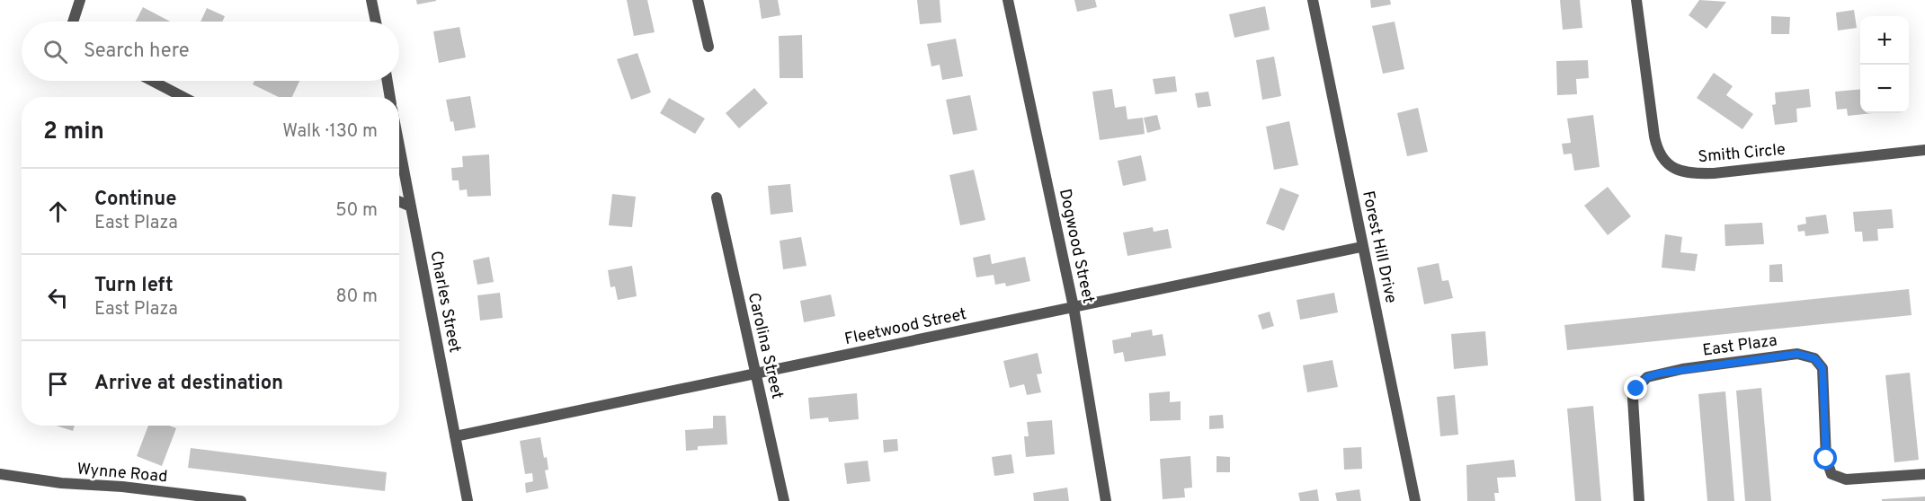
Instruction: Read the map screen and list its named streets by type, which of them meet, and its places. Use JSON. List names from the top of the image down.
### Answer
{
  "streets": {
    "street": [
      "Smith Circle",
      "Dogwood Street",
      "Forest Hill Drive",
      "Charles Street",
      "Fleetwood Street",
      "East Plaza",
      "Carolina Street",
      "Wynne Road"
    ]
  },
  "crossings": [
    ["Dogwood Street", "Fleetwood Street"],
    ["Forest Hill Drive", "Fleetwood Street"],
    ["Charles Street", "Fleetwood Street"],
    ["Fleetwood Street", "Carolina Street"]
  ],
  "page": {
    "map_buttons": ["+", "−"],
    "search": "Search here",
    "heading": ["2 min", "Walk · 130 m"],
    "list": [
      ["Continue", "East Plaza", "50 m"],
      ["Turn left", "East Plaza", "80 m"],
      "Arrive at destination"
    ]
  }
}
